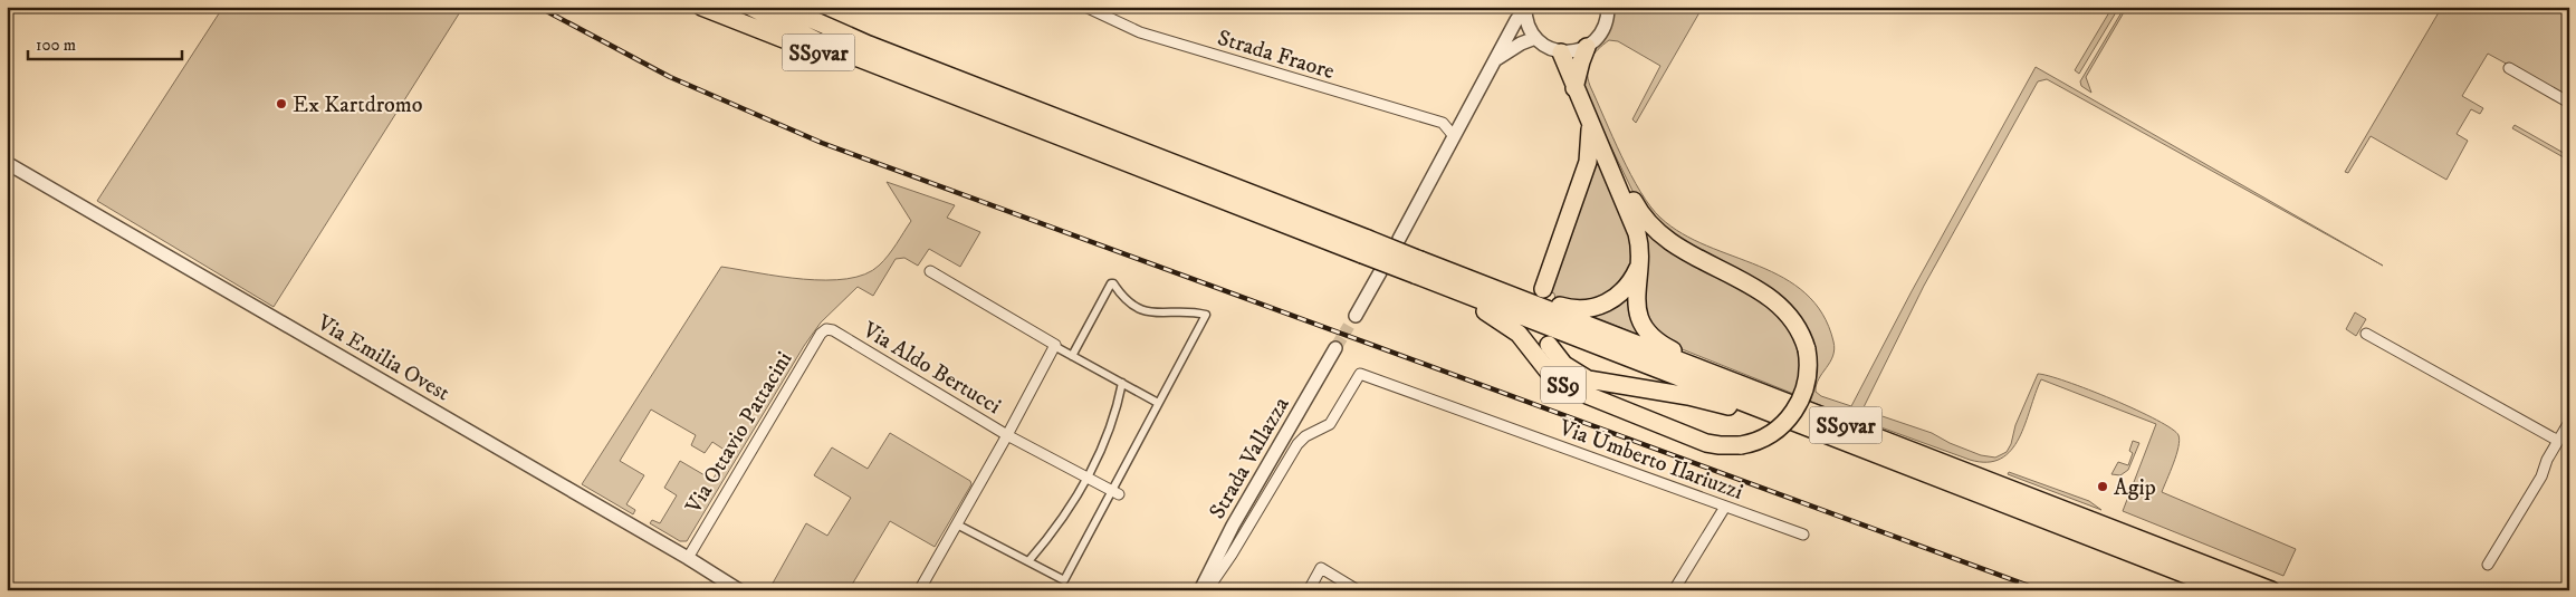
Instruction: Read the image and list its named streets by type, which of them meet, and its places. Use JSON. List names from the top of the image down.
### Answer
{
  "streets": {
    "highway": ["SS9var", "SS9"],
    "street": [
      "Strada Fraore",
      "Via Emilia Ovest",
      "Via Aldo Bertucci",
      "Via Ottavio Pattacini",
      "Strada Vallazza",
      "Via Umberto Ilariuzzi"
    ]
  },
  "crossings": [
    ["SS9var", "SS9"],
    ["Via Emilia Ovest", "Via Ottavio Pattacini"],
    ["Via Aldo Bertucci", "Via Ottavio Pattacini"]
  ],
  "places": ["Ex Kartdromo", "Agip"],
  "scale_bar": "100 m"
}
